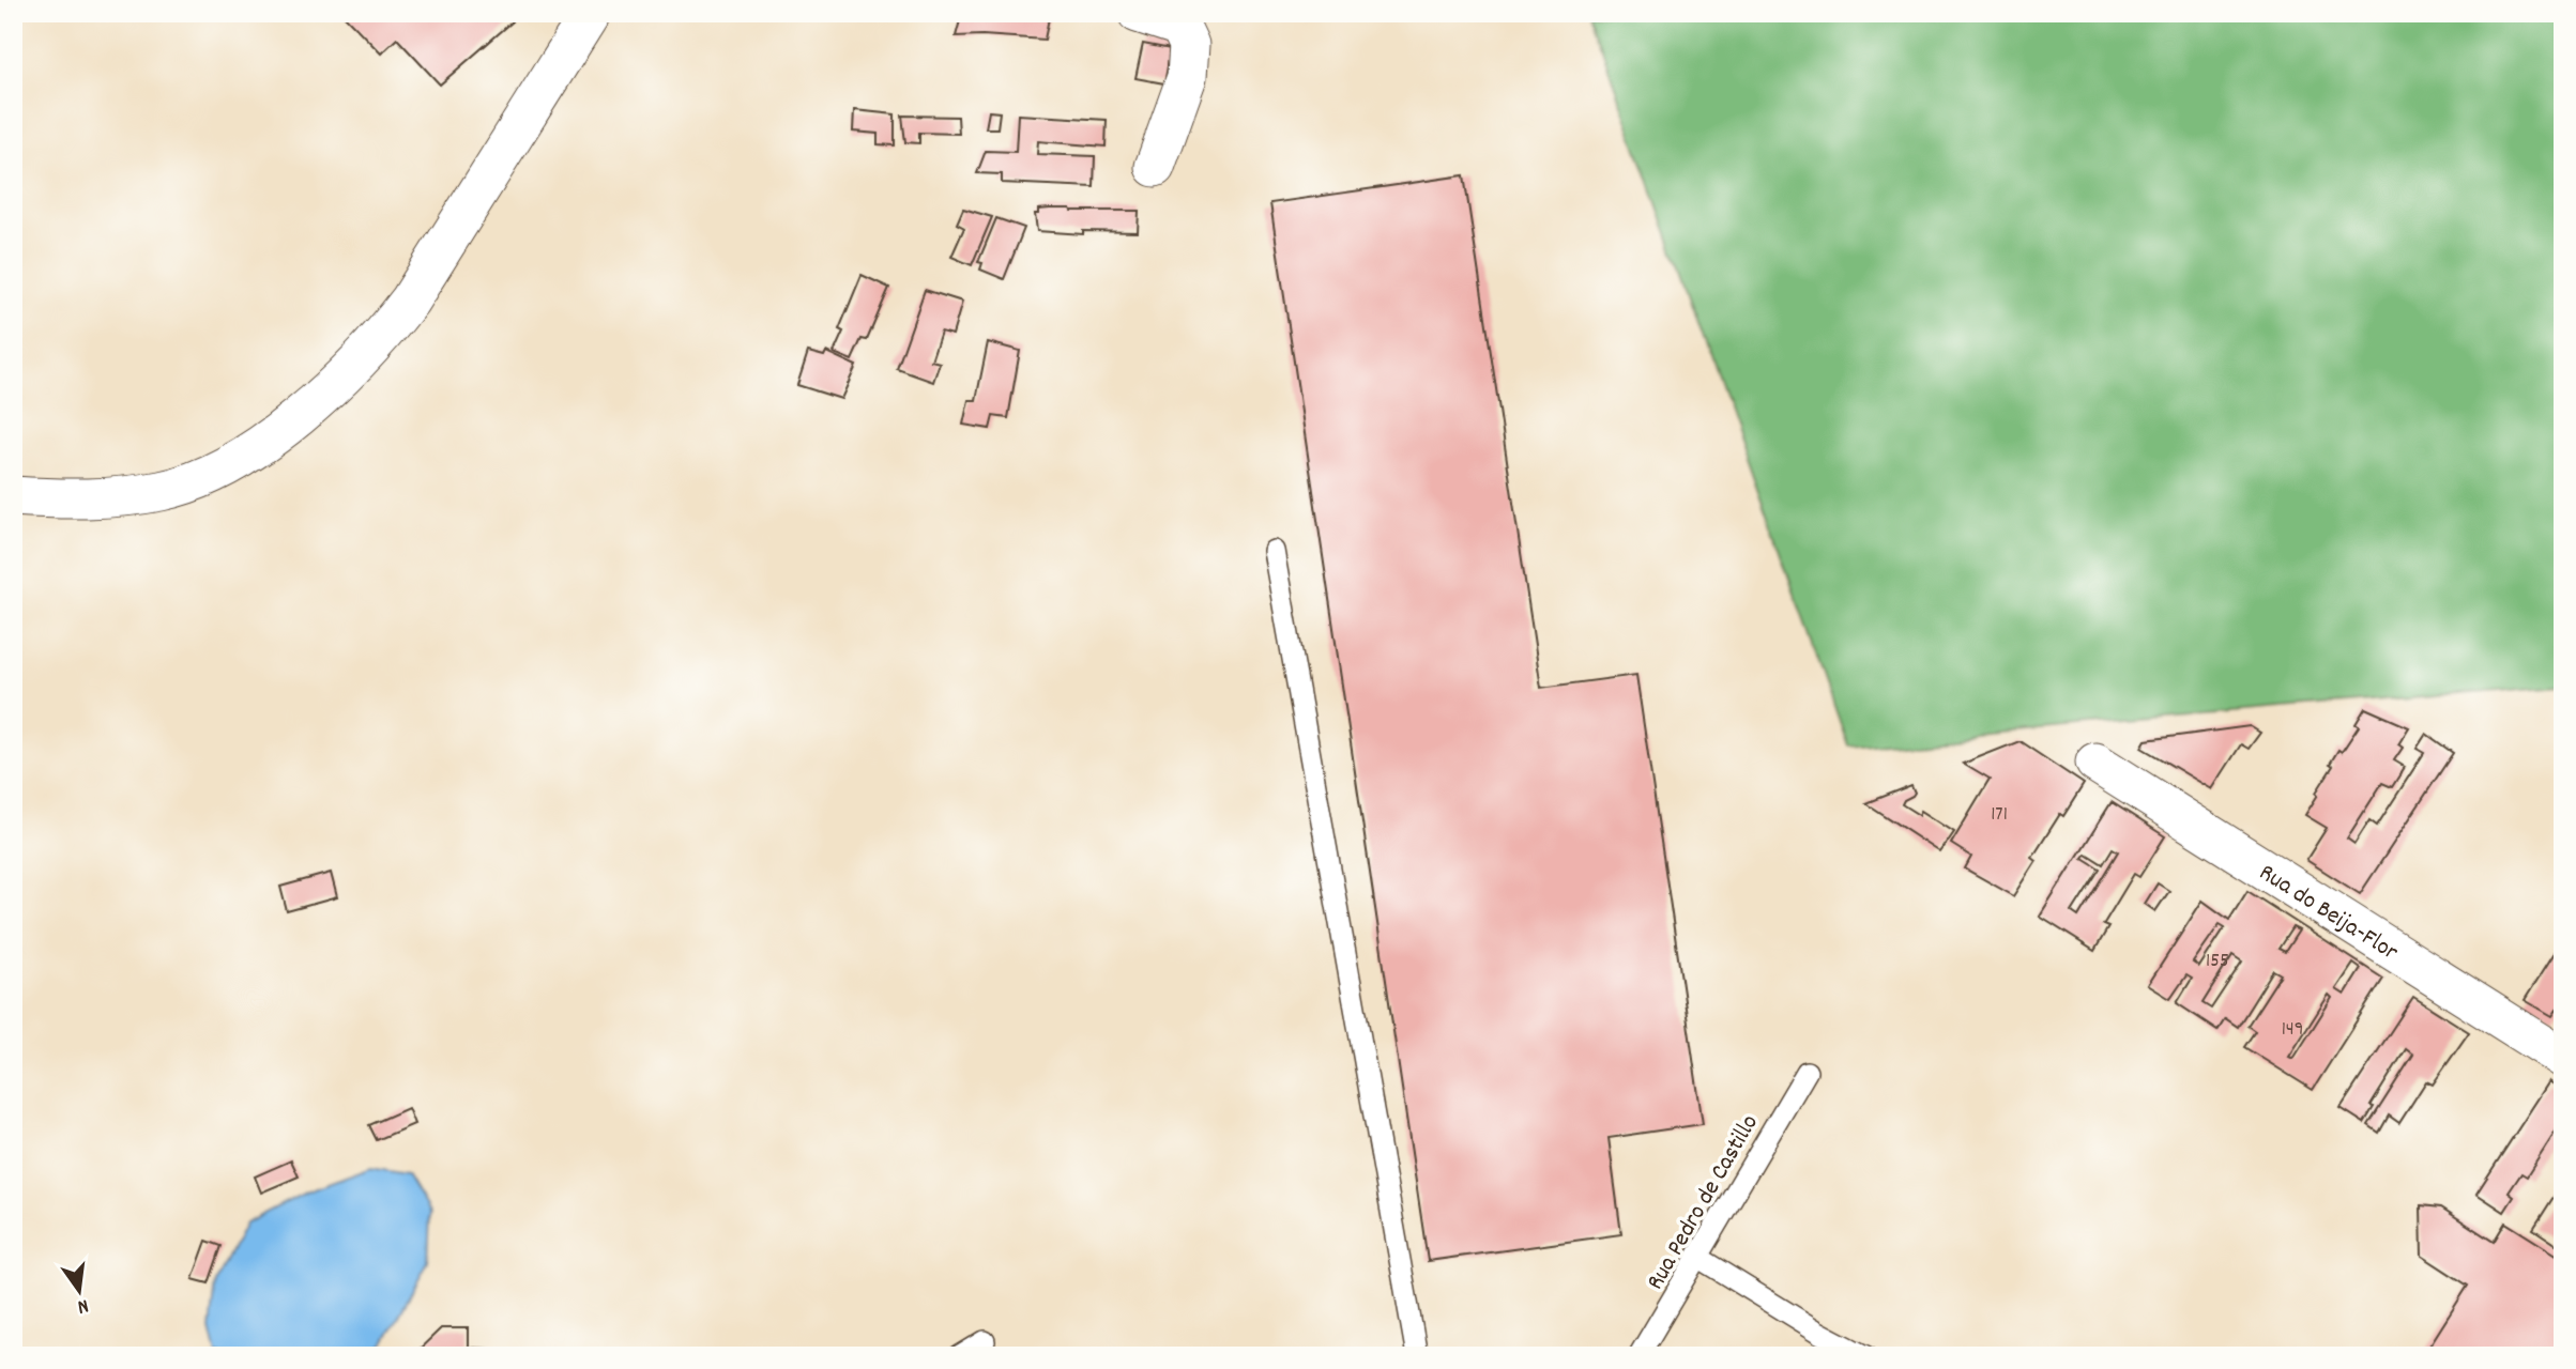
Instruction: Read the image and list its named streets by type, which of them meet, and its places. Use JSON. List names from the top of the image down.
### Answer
{
  "streets": {
    "street": ["Rua do Beija-Flor"],
    "lane": ["Rua Pedro de Castillo"]
  },
  "house_numbers": ["171", "155", "149"],
  "north": "bottom"
}
